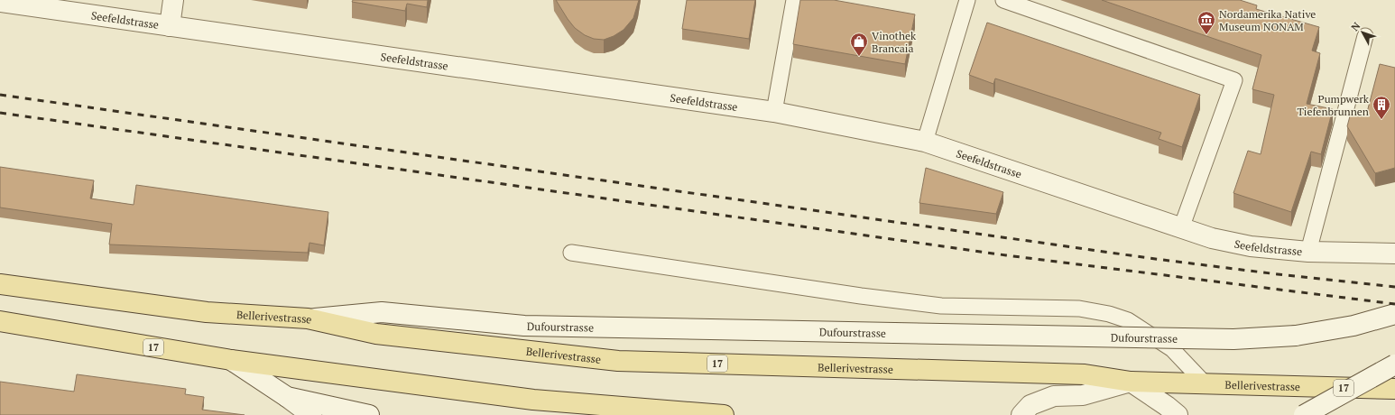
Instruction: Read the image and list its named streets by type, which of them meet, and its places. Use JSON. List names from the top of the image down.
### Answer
{
  "streets": {
    "main road": ["Bellerivestrasse", "17"],
    "street": ["Seefeldstrasse", "Dufourstrasse"]
  },
  "crossings": [
    ["Bellerivestrasse", "Dufourstrasse"]
  ],
  "places": {
    "museum": ["Nordamerika Native Museum NONAM"],
    "shop": ["Vinothek Brancaia"],
    "building": ["Pumpwerk Tiefenbrunnen"]
  },
  "north": "top left"
}
